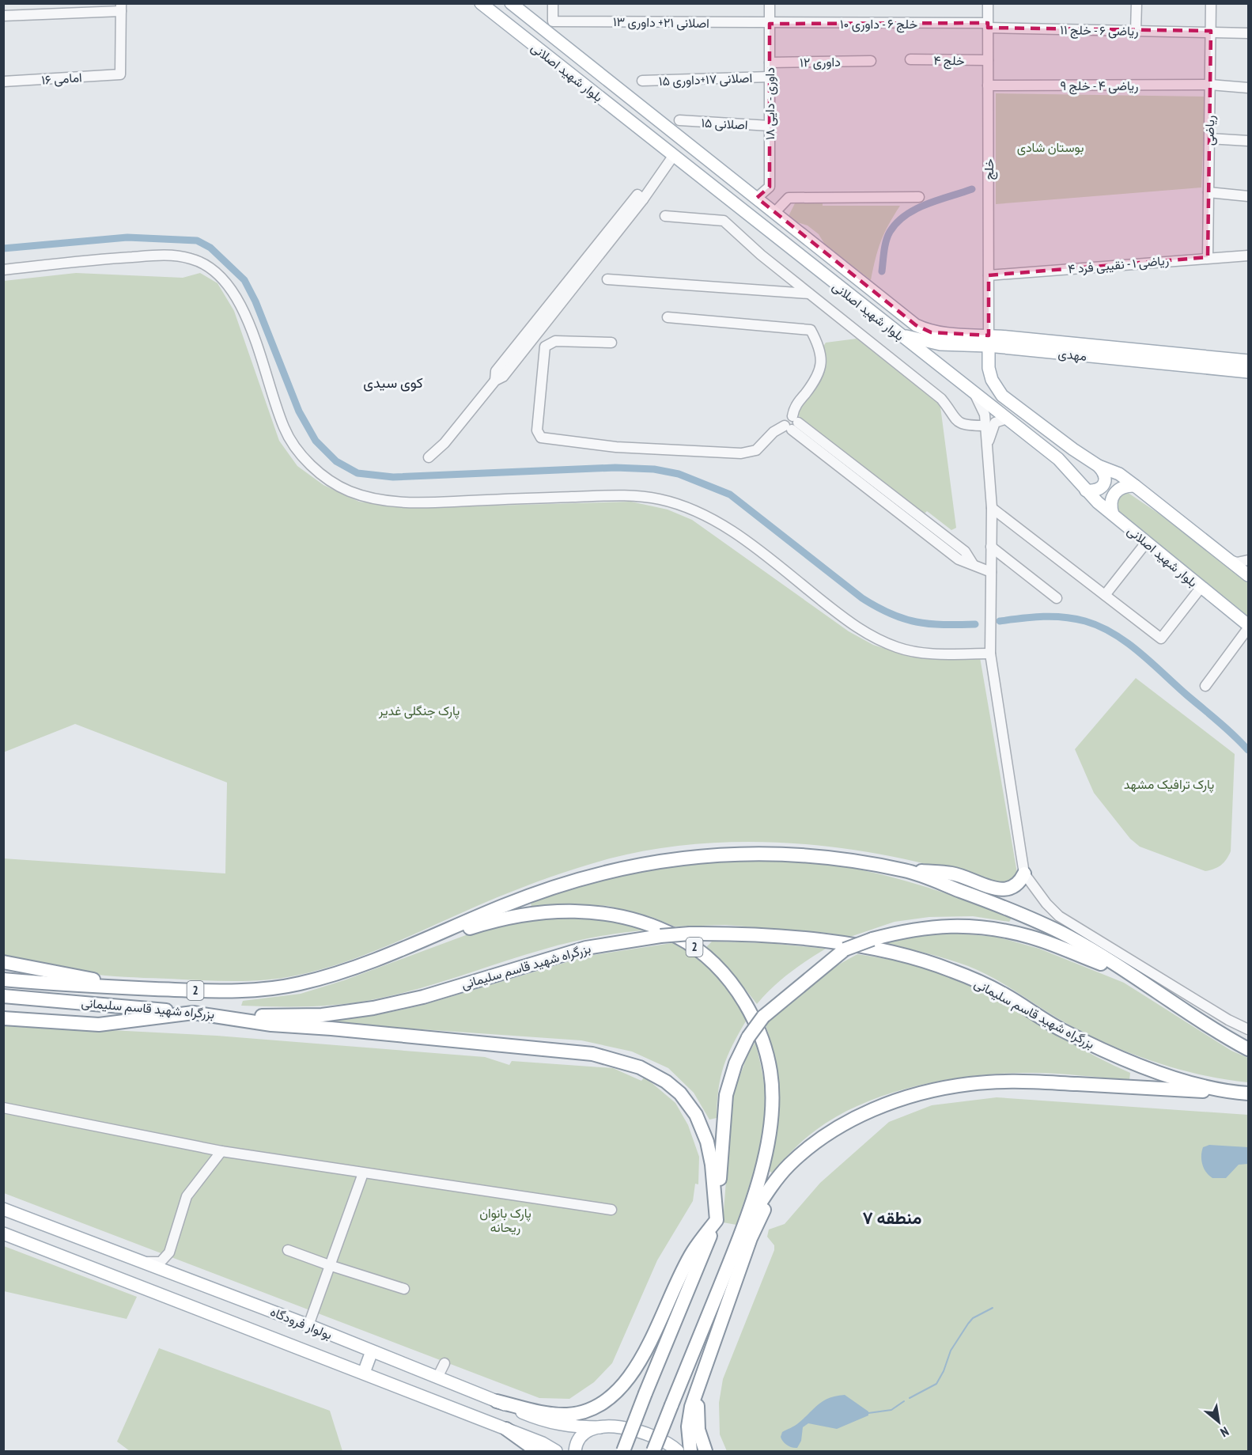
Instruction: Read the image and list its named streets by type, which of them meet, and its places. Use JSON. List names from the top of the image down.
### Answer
{
  "streets": {
    "highway": ["2", "بزرگراه شهید قاسم سلیمانی"],
    "main road": ["بلوار شهید اصلانی", "مهدی", "بولوار فرودگاه"],
    "street": [
      "اصلانی ۲۱+ داوری ۱۳",
      "خلج ۶ - داوری ۱۰",
      "ریاضی ۶ - خلج ۱۱",
      "خلج ۴",
      "داوری ۱۲",
      "امامی ۱۶",
      "اصلانی ۱۷+داوری ۱۵",
      "ریاضی ۴ - خلج ۹",
      "داوری - دایی ۱۸",
      "اصلانی ۱۵",
      "ریاضی",
      "خلج",
      "ریاضی ۱ - نقیبی فرد ۴"
    ]
  },
  "crossings": [
    ["اصلانی ۲۱+ داوری ۱۳", "خلج ۶ - داوری ۱۰"],
    ["اصلانی ۲۱+ داوری ۱۳", "داوری - دایی ۱۸"],
    ["خلج ۶ - داوری ۱۰", "ریاضی ۶ - خلج ۱۱"],
    ["خلج ۶ - داوری ۱۰", "داوری - دایی ۱۸"],
    ["خلج ۶ - داوری ۱۰", "خلج"],
    ["ریاضی ۶ - خلج ۱۱", "ریاضی"],
    ["ریاضی ۶ - خلج ۱۱", "خلج"],
    ["خلج ۴", "خلج"],
    ["داوری ۱۲", "داوری - دایی ۱۸"],
    ["بلوار شهید اصلانی", "داوری - دایی ۱۸"],
    ["بلوار شهید اصلانی", "مهدی"],
    ["اصلانی ۱۷+داوری ۱۵", "داوری - دایی ۱۸"],
    ["ریاضی ۴ - خلج ۹", "ریاضی"],
    ["ریاضی ۴ - خلج ۹", "خلج"],
    ["داوری - دایی ۱۸", "اصلانی ۱۵"],
    ["ریاضی", "ریاضی ۱ - نقیبی فرد ۴"],
    ["خلج", "ریاضی ۱ - نقیبی فرد ۴"],
    ["خلج", "مهدی"],
    ["2", "بزرگراه شهید قاسم سلیمانی"]
  ],
  "districts": ["کوی سیدی", "منطقه ۷"],
  "parks": [
    "بوستان شادی",
    "پارک جنگلی غدیر",
    "پارک ترافیک مشهد",
    "پارک بانوان ریحانه"
  ],
  "north": "bottom right"
}
